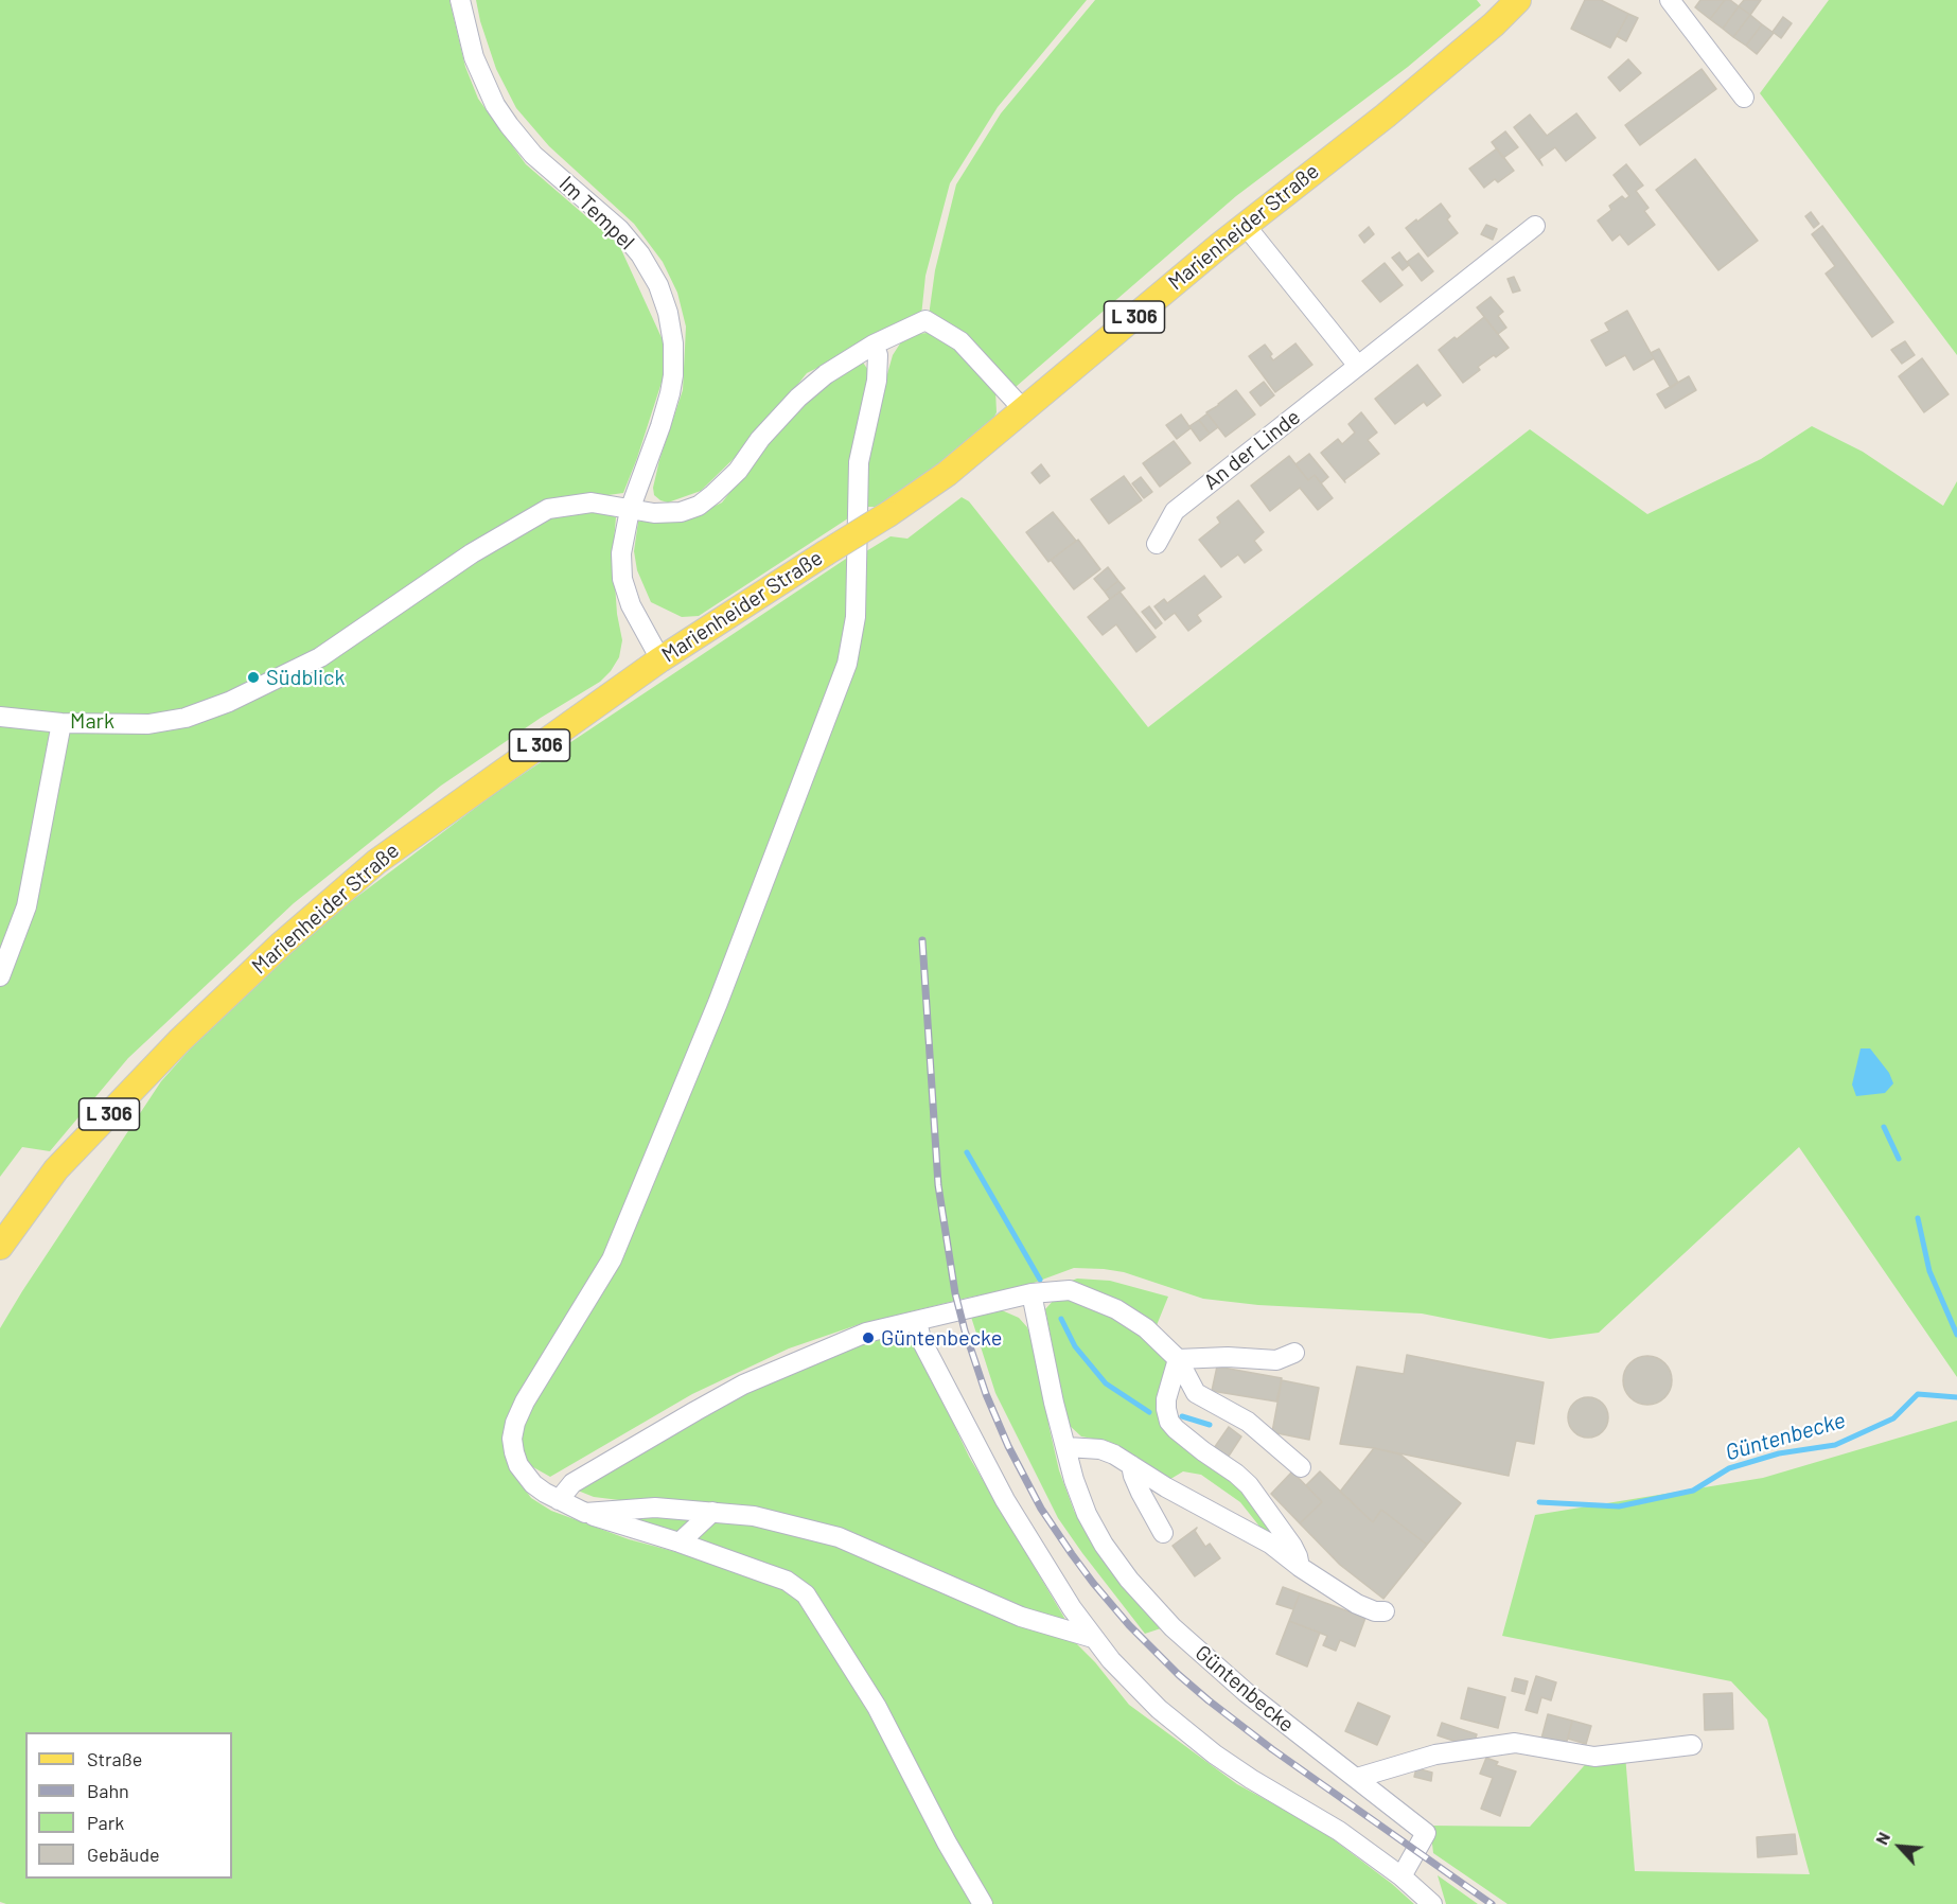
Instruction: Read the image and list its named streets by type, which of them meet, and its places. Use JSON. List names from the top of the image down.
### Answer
{
  "streets": {
    "main road": ["Marienheider Straße", "L 306"],
    "street": ["Im Tempel", "An der Linde", "Güntenbecke"]
  },
  "crossings": [
    ["Im Tempel", "Marienheider Straße"]
  ],
  "water": ["Güntenbecke"],
  "parks": ["Mark"],
  "places": ["Südblick", "Güntenbecke"],
  "legend": [
    "Straße",
    "Bahn",
    "Park",
    "Gebäude"
  ],
  "north": "top left"
}
